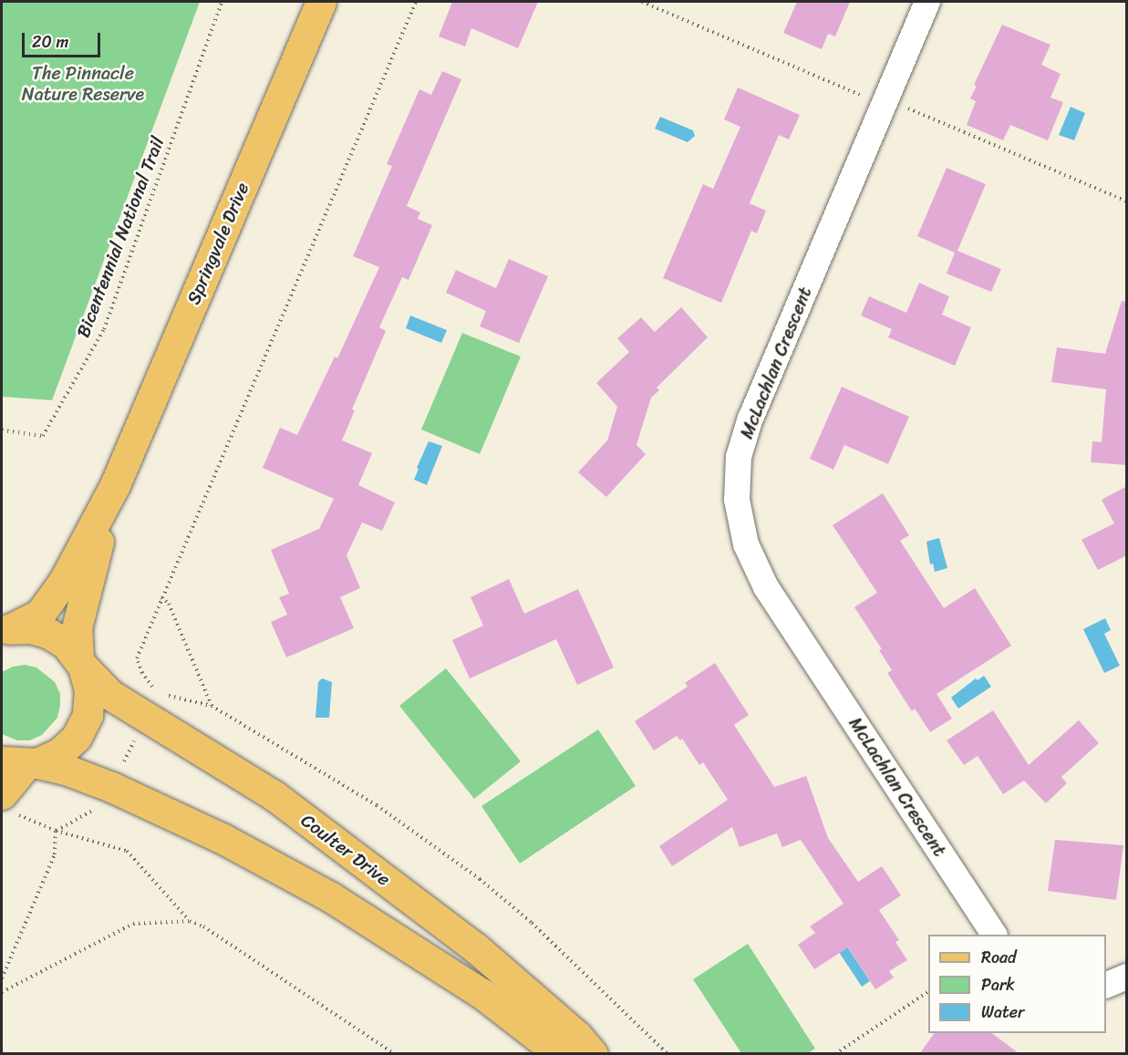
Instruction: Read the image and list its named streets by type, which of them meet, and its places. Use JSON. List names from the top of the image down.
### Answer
{
  "streets": {
    "main road": ["Springvale Drive", "Coulter Drive"],
    "street": ["McLachlan Crescent"],
    "path": ["Bicentennial National Trail"]
  },
  "crossings": [
    ["Springvale Drive", "Coulter Drive"]
  ],
  "parks": ["The Pinnacle Nature Reserve"],
  "legend": ["Road", "Park", "Water"],
  "scale_bar": "20 m"
}
